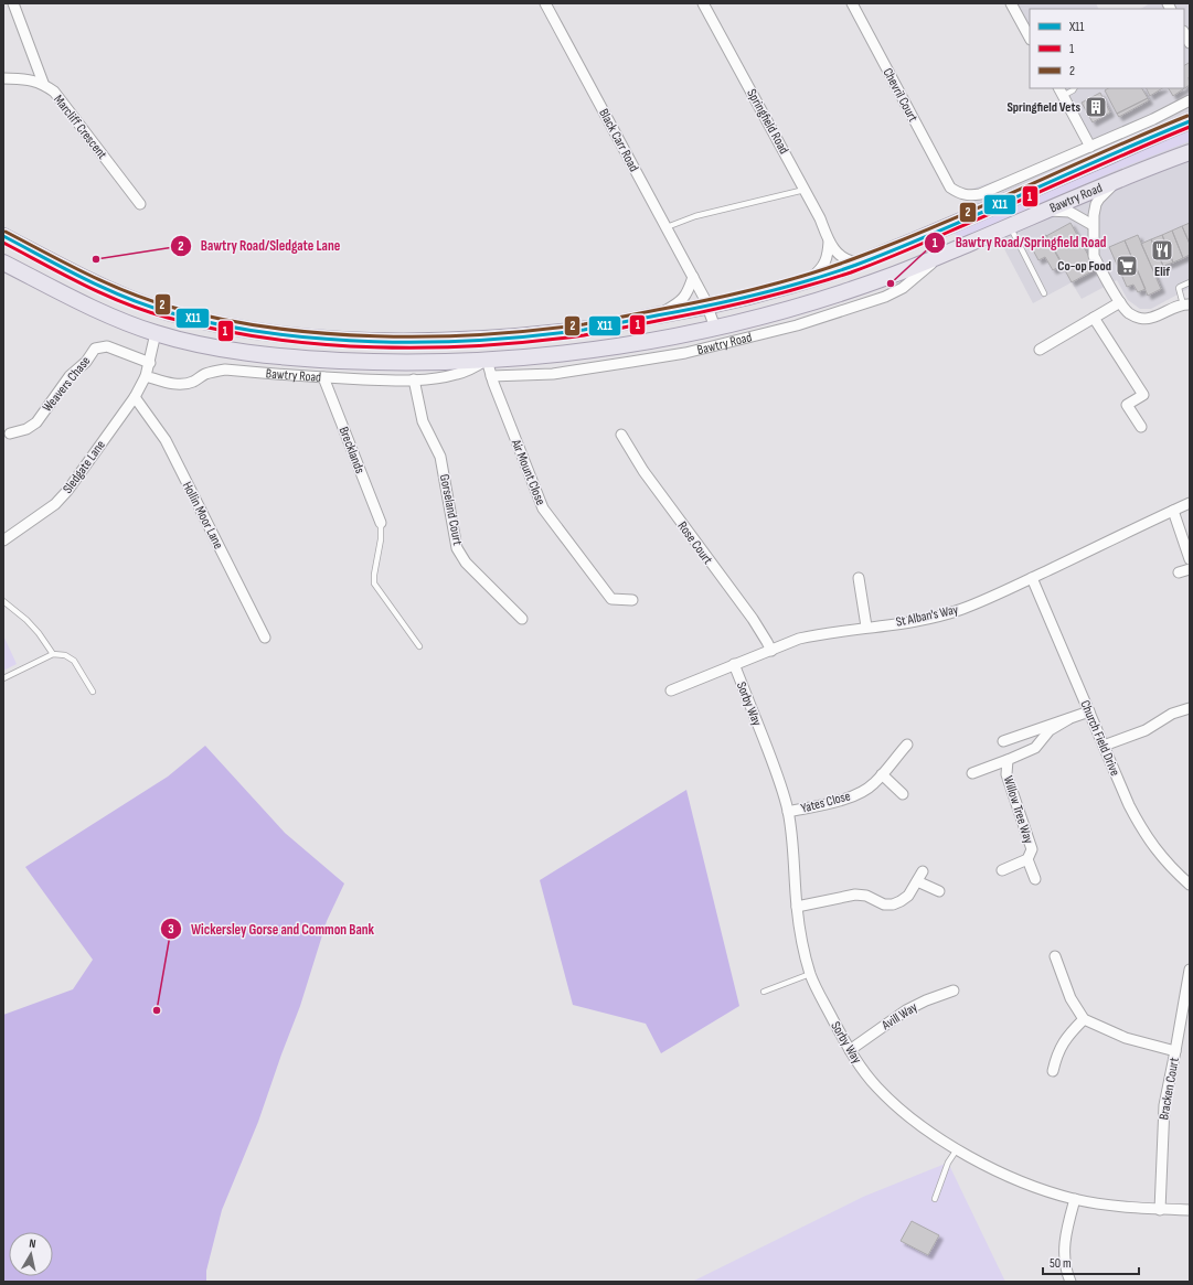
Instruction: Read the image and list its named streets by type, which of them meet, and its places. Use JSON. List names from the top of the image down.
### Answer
{
  "streets": {
    "main road": ["Bawtry Road"],
    "street": [
      "Chevril Court",
      "Springfield Road",
      "Marcliff Crescent",
      "Black Carr Road",
      "Weavers Chase",
      "Brecklands",
      "Sledgate Lane",
      "Air Mount Close",
      "Gorseland Court",
      "Hollin Moor Lane",
      "Rose Court",
      "St Alban's Way",
      "Sorby Way",
      "Church Field Drive",
      "Yates Close",
      "Willow Tree Way",
      "Avill Way",
      "Bracken Court"
    ]
  },
  "crossings": [
    ["Springfield Road", "Bawtry Road"],
    ["Black Carr Road", "Bawtry Road"],
    ["Bawtry Road", "Brecklands"],
    ["Bawtry Road", "Sledgate Lane"],
    ["Bawtry Road", "Air Mount Close"],
    ["Bawtry Road", "Gorseland Court"],
    ["Sledgate Lane", "Hollin Moor Lane"],
    ["Rose Court", "St Alban's Way"],
    ["St Alban's Way", "Sorby Way"],
    ["St Alban's Way", "Church Field Drive"],
    ["Sorby Way", "Yates Close"],
    ["Sorby Way", "Avill Way"],
    ["Sorby Way", "Bracken Court"],
    ["Church Field Drive", "Willow Tree Way"]
  ],
  "places": {
    "building": ["Springfield Vets"],
    "restaurant": ["Elif"],
    "other": ["Bawtry Road/Sledgate Lane", "Bawtry Road/Springfield Road", "Wickersley Gorse and Common Bank"],
    "supermarket": ["Co-op Food"]
  },
  "lines": ["transit line 2", "transit line X11", "transit line 1"],
  "legend": ["X11", "1", "2"],
  "scale_bar": "50 m",
  "north": "top"
}
